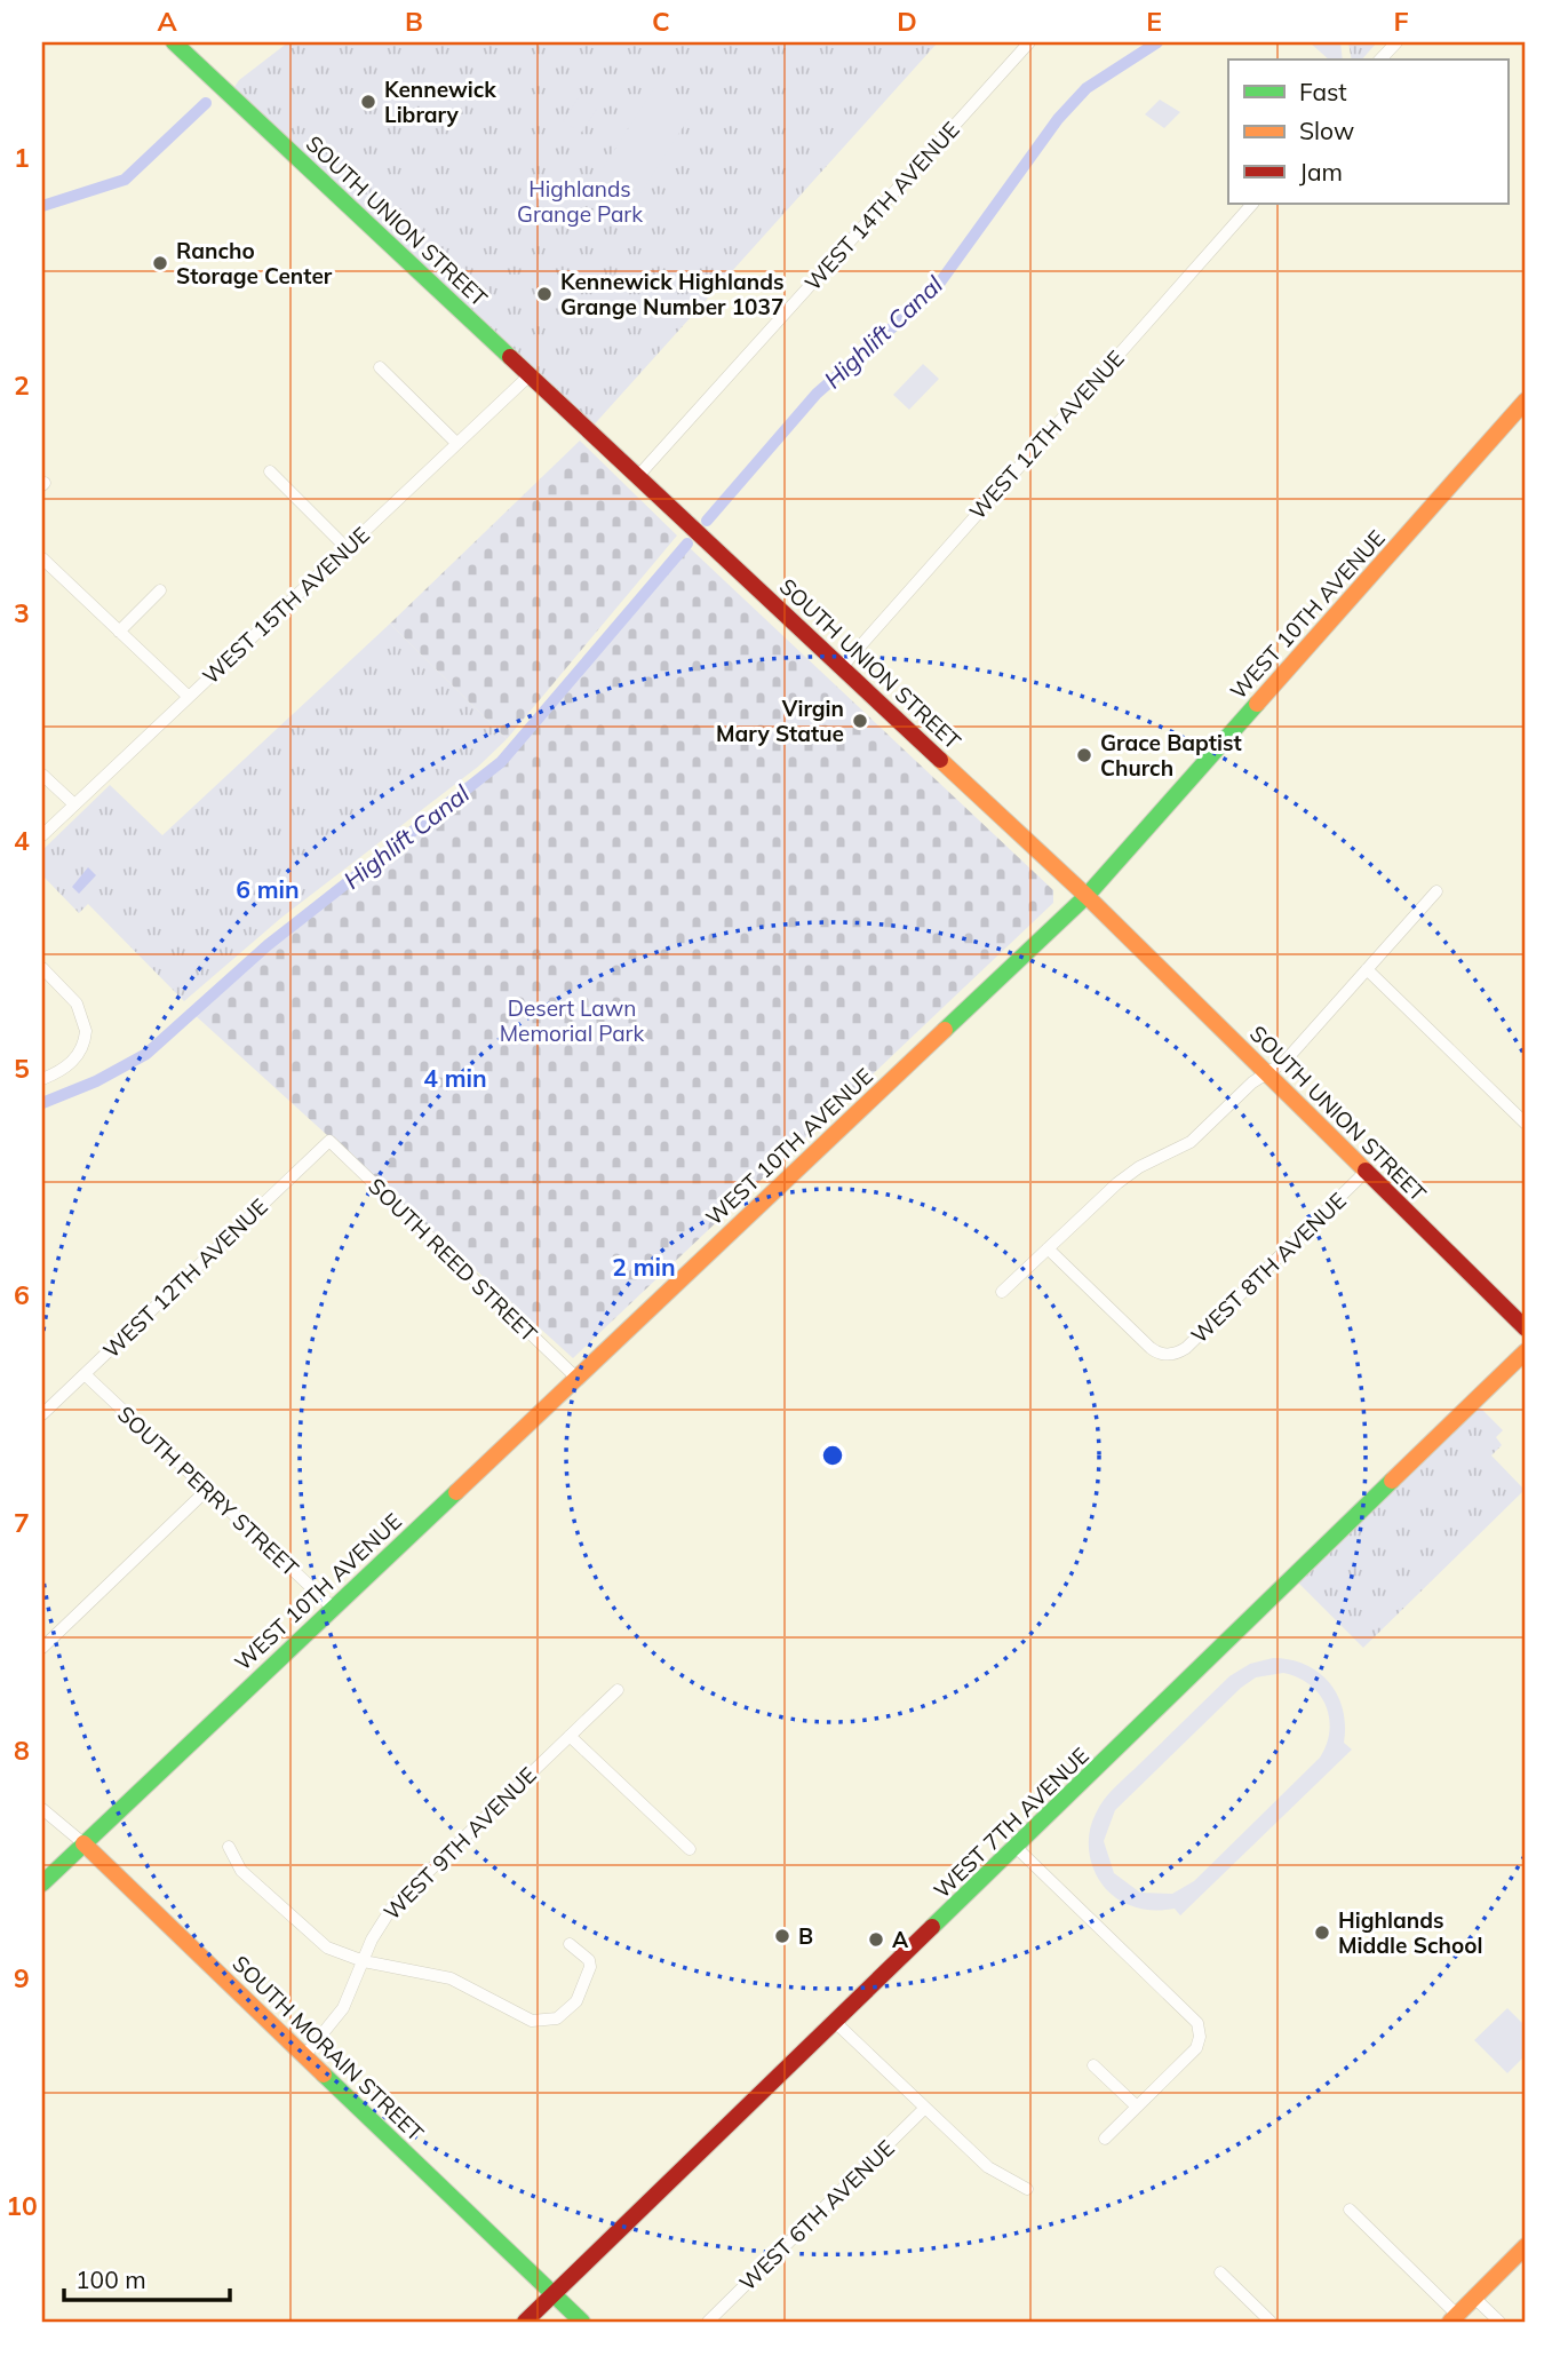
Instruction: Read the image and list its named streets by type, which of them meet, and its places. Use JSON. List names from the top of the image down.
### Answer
{
  "streets": {
    "main road": [
      "SOUTH UNION STREET",
      "WEST 10TH AVENUE",
      "WEST 7TH AVENUE",
      "SOUTH MORAIN STREET"
    ],
    "street": [
      "WEST 14TH AVENUE",
      "WEST 12TH AVENUE",
      "WEST 15TH AVENUE",
      "SOUTH REED STREET",
      "WEST 8TH AVENUE",
      "SOUTH PERRY STREET",
      "WEST 9TH AVENUE",
      "WEST 6TH AVENUE"
    ]
  },
  "crossings": [
    ["WEST 14TH AVENUE", "SOUTH UNION STREET"],
    ["SOUTH UNION STREET", "WEST 12TH AVENUE"],
    ["SOUTH UNION STREET", "WEST 15TH AVENUE"],
    ["SOUTH UNION STREET", "WEST 10TH AVENUE"],
    ["SOUTH UNION STREET", "WEST 8TH AVENUE"],
    ["WEST 12TH AVENUE", "SOUTH REED STREET"],
    ["WEST 12TH AVENUE", "SOUTH PERRY STREET"],
    ["WEST 10TH AVENUE", "SOUTH REED STREET"],
    ["WEST 10TH AVENUE", "SOUTH PERRY STREET"],
    ["WEST 10TH AVENUE", "SOUTH MORAIN STREET"],
    ["WEST 7TH AVENUE", "SOUTH MORAIN STREET"],
    ["WEST 9TH AVENUE", "SOUTH MORAIN STREET"]
  ],
  "water": ["Highlift Canal"],
  "parks": ["Highlands Grange Park", "Desert Lawn Memorial Park"],
  "places": [
    "Kennewick Library",
    "Rancho Storage Center",
    "Kennewick Highlands Grange Number 1037",
    "Virgin Mary Statue",
    "Grace Baptist Church",
    "Highlands Middle School",
    "B",
    "A"
  ],
  "legend": ["Fast", "Slow", "Jam"],
  "scale_bar": "100 m",
  "grid": {
    "columns": [
      "A",
      "B",
      "C",
      "D",
      "E",
      "F"
    ],
    "rows": [
      "1",
      "2",
      "3",
      "4",
      "5",
      "6",
      "7",
      "8",
      "9",
      "10"
    ]
  },
  "rings": ["6 min", "4 min", "2 min"]
}
